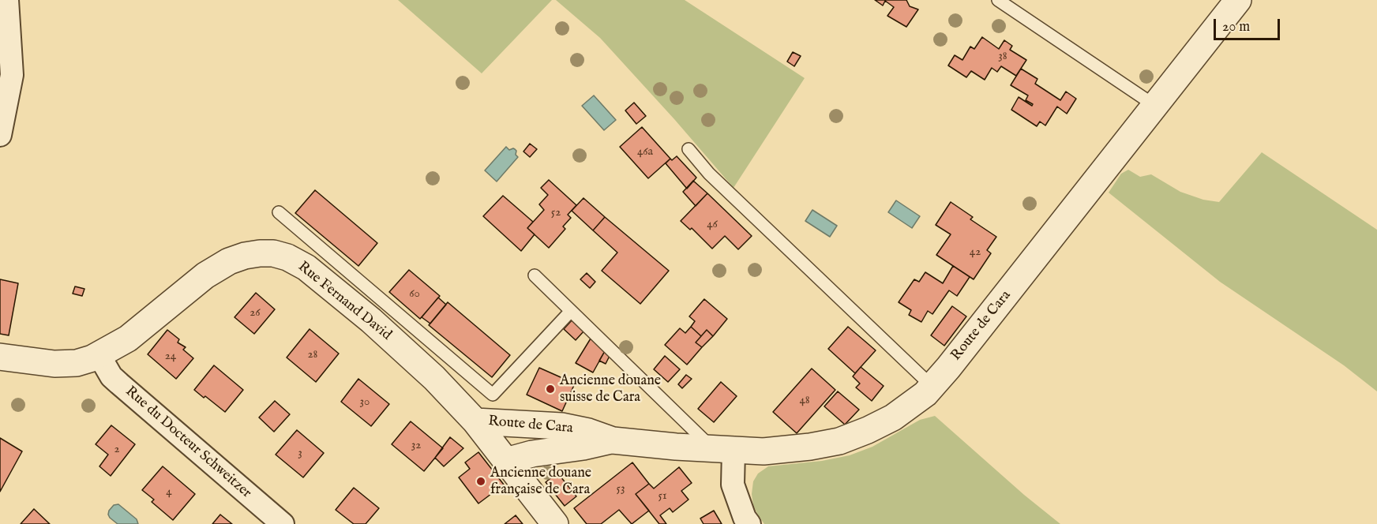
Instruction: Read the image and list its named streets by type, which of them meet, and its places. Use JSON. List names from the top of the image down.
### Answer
{
  "streets": {
    "street": ["Rue Fernand David", "Route de Cara", "Rue du Docteur Schweitzer"]
  },
  "crossings": [
    ["Rue Fernand David", "Route de Cara"],
    ["Rue Fernand David", "Rue du Docteur Schweitzer"]
  ],
  "places": ["Ancienne douane suisse de Cara", "Ancienne douane française de Cara"],
  "house_numbers": [
    "38",
    "46a",
    "52",
    "46",
    "42",
    "60",
    "26",
    "28",
    "24",
    "48",
    "30",
    "32",
    "2",
    "3",
    "53",
    "4",
    "51"
  ],
  "scale_bar": "20 m"
}
